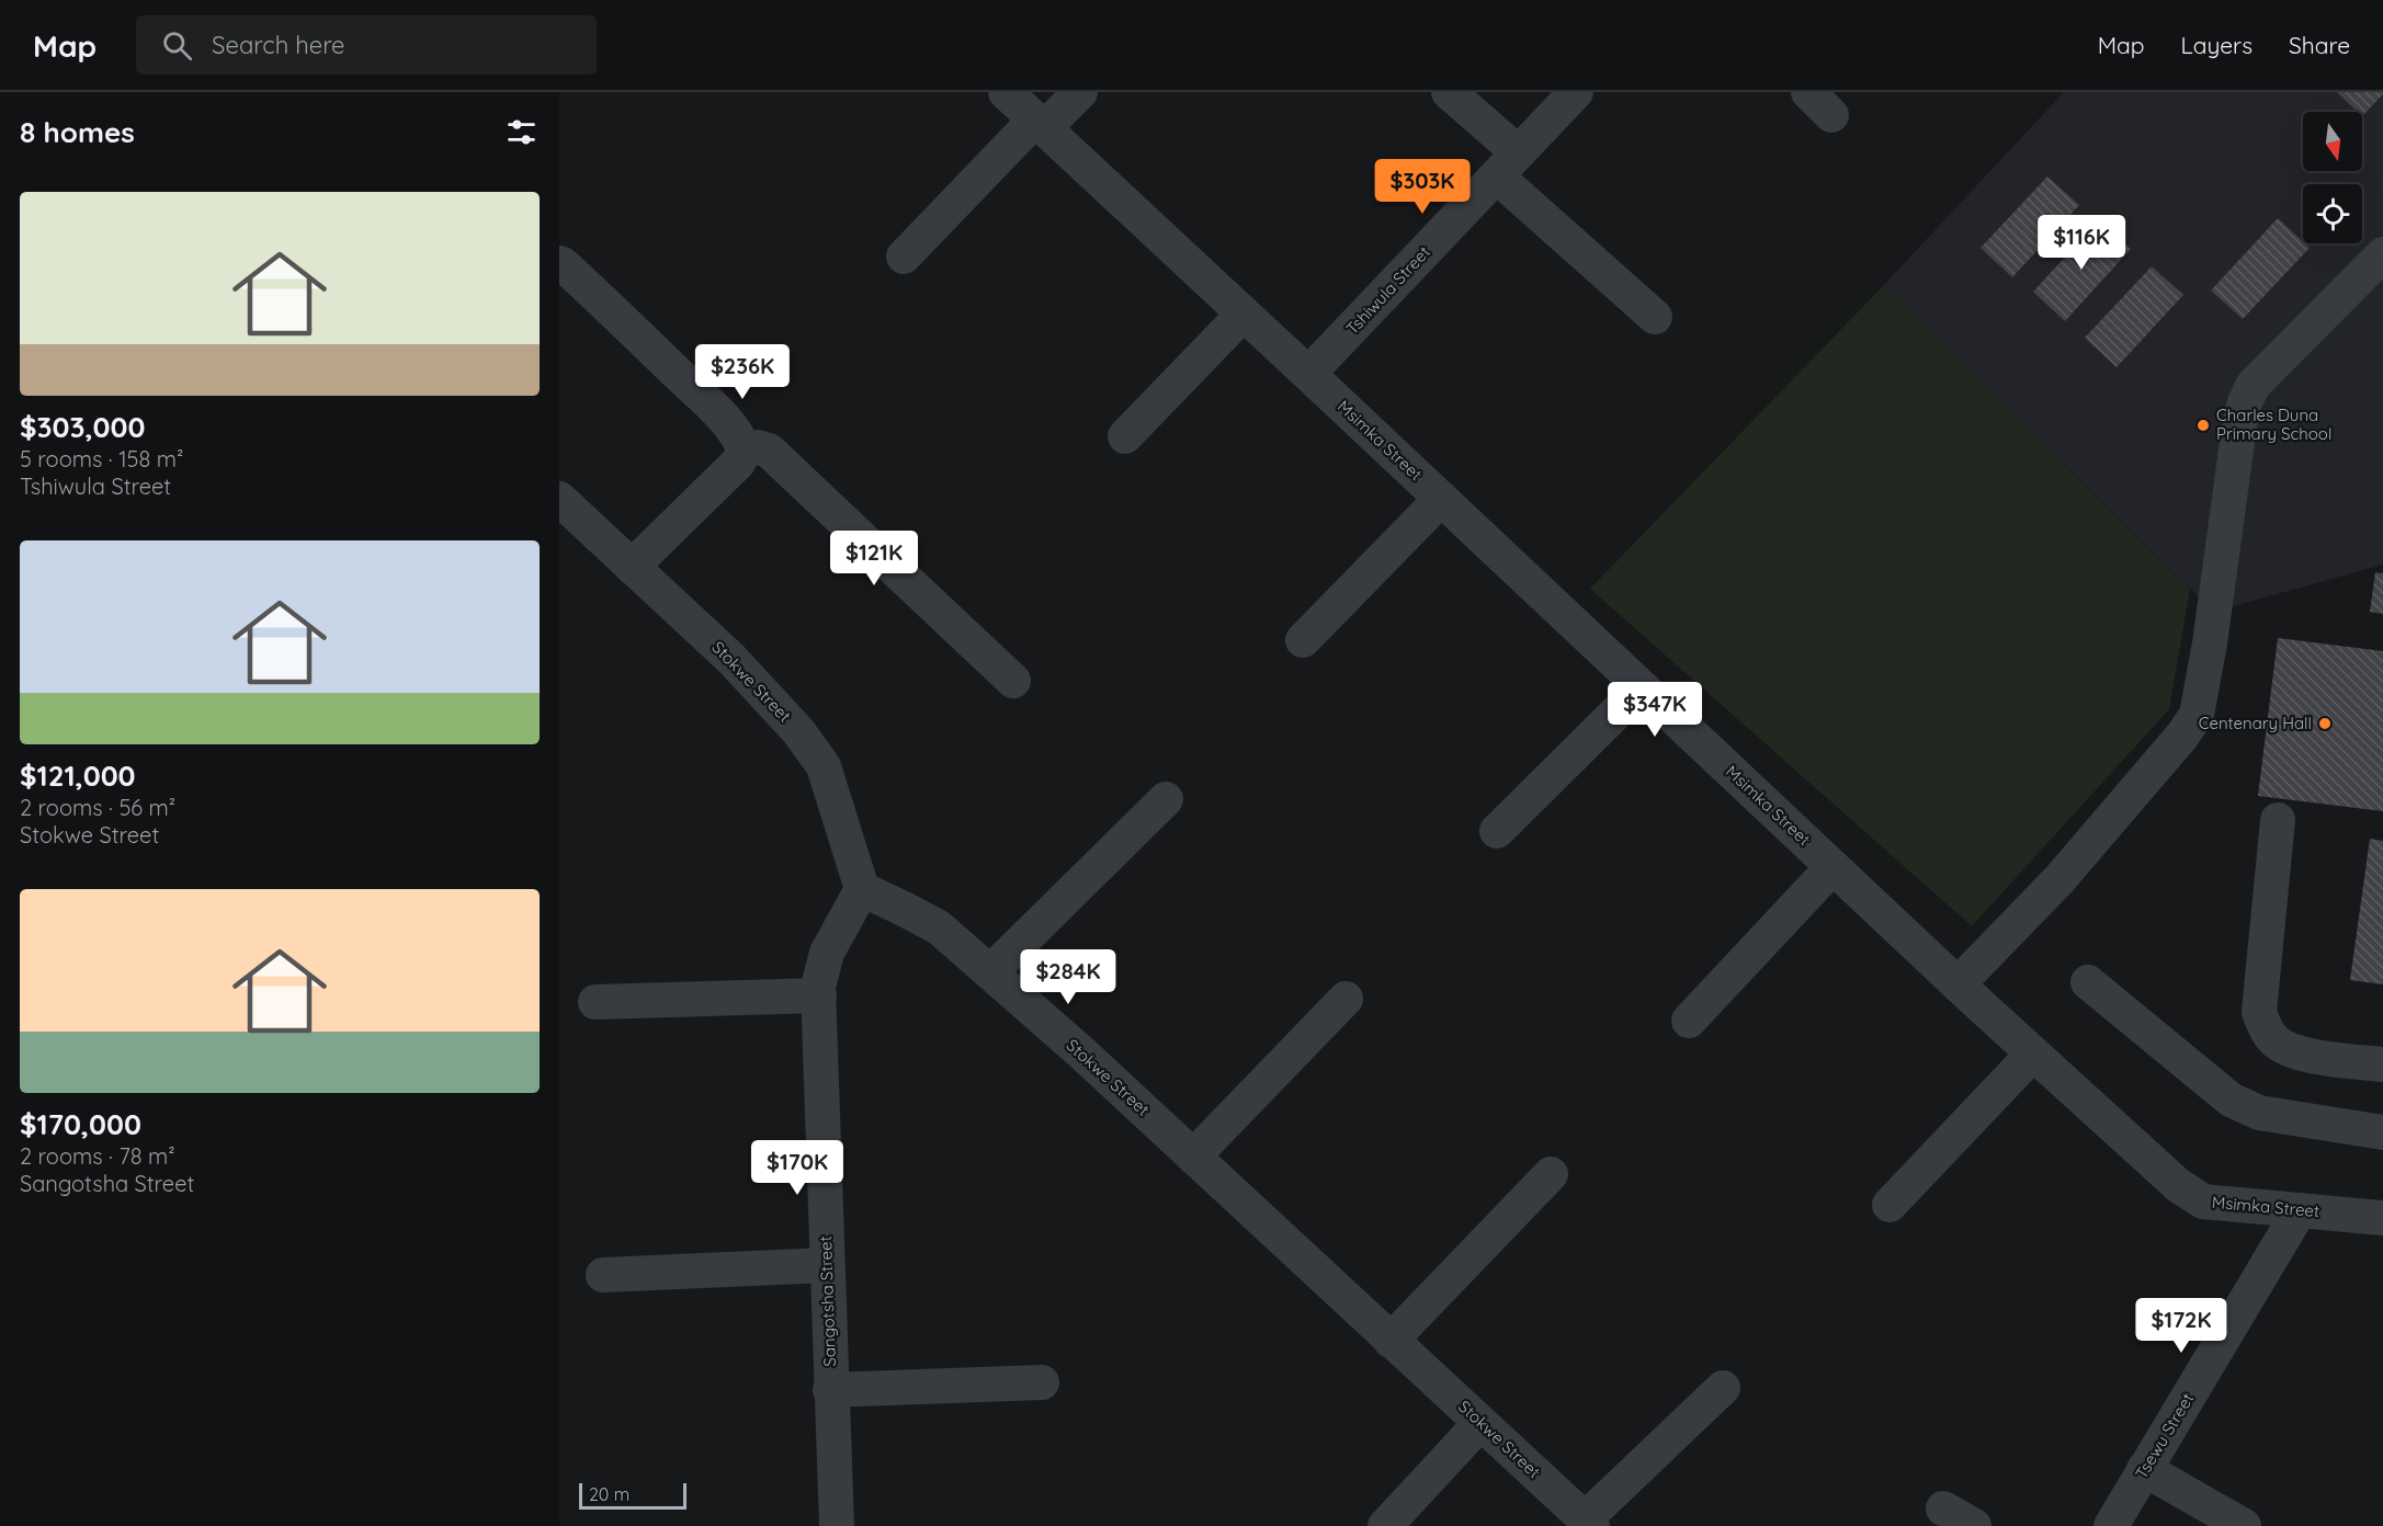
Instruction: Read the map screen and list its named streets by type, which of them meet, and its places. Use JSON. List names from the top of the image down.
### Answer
{
  "streets": {
    "street": [
      "Tshiwula Street",
      "Msimka Street",
      "Stokwe Street",
      "Sangotsha Street",
      "Tsewu Street"
    ]
  },
  "crossings": [
    ["Tshiwula Street", "Msimka Street"],
    ["Msimka Street", "Tsewu Street"],
    ["Stokwe Street", "Sangotsha Street"]
  ],
  "places": ["Charles Duna Primary School", "Centenary Hall"],
  "scale_bar": "20 m",
  "north": "bottom",
  "page": {
    "header": "Map",
    "search": "Search here",
    "nav": ["Map", "Layers", "Share"],
    "heading": "8 homes",
    "price": [
      "$303K",
      "$116K",
      "$236K",
      "$121K",
      "$347K",
      "$284K",
      "$170K",
      "$172K"
    ],
    "list": [
      {
        "name": "$303,000",
        "note": "5 rooms · 158 m² · Tshiwula Street"
      },
      {
        "name": "$121,000",
        "note": "2 rooms · 56 m² · Stokwe Street"
      },
      {
        "name": "$170,000",
        "note": "2 rooms · 78 m² · Sangotsha Street"
      }
    ],
    "scale": "20 m"
  }
}
